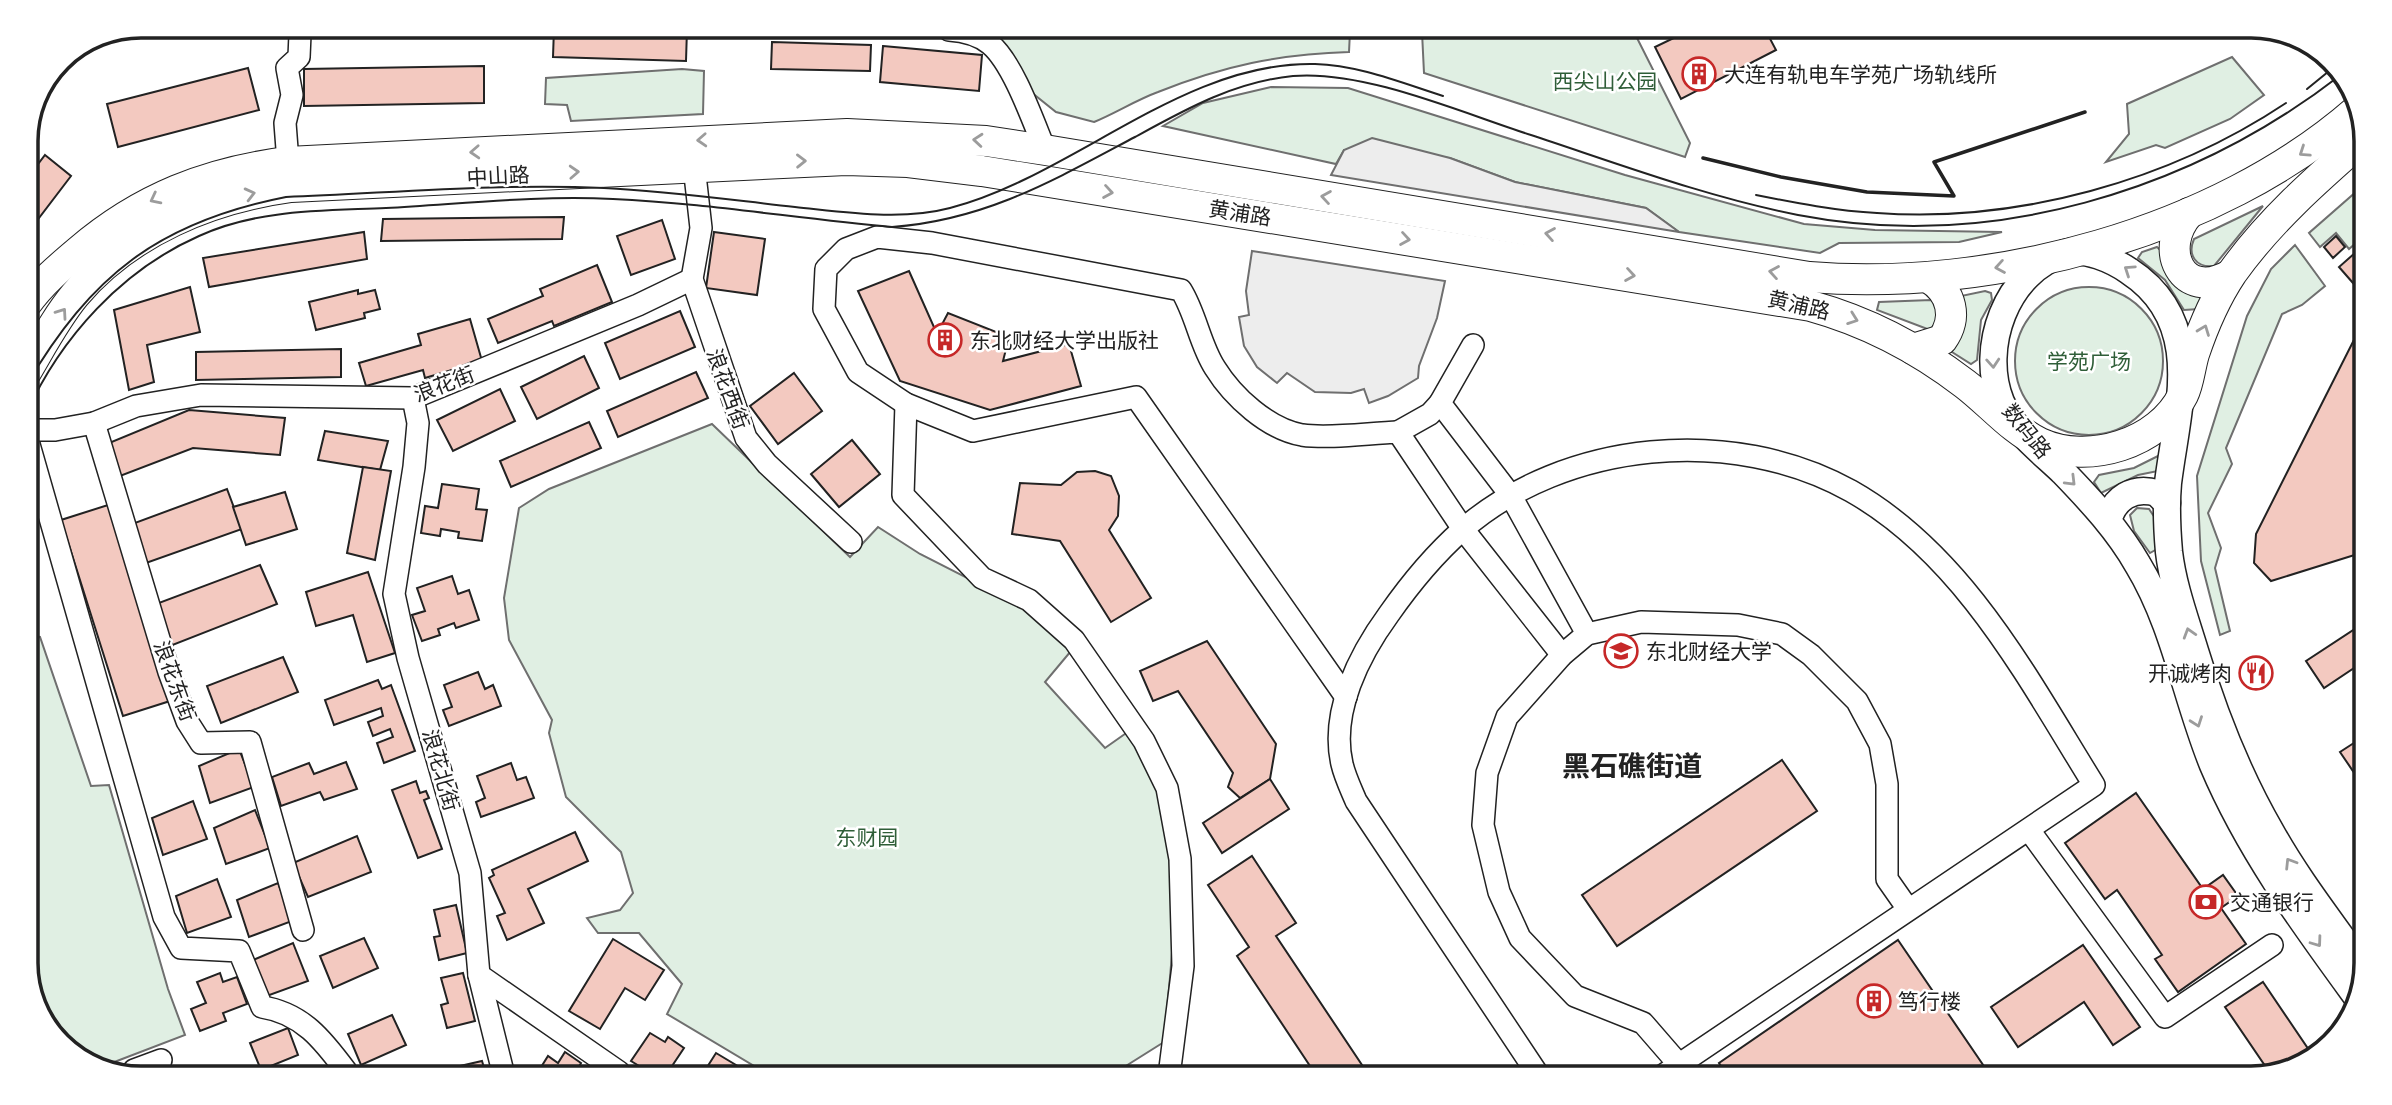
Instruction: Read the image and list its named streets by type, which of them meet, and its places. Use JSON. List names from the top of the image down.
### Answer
{
  "streets": {
    "highway": ["中山路", "黄浦路"],
    "main road": ["数码路"],
    "street": [
      "浪花街",
      "浪花西街",
      "浪花东街",
      "浪花北街"
    ]
  },
  "crossings": [
    ["中山路", "黄浦路"],
    ["黄浦路", "数码路"],
    ["浪花街", "浪花西街"],
    ["浪花街", "浪花东街"],
    ["浪花街", "浪花北街"]
  ],
  "districts": ["黑石礁街道"],
  "parks": ["西尖山公园", "学苑广场", "东财园"],
  "places": {
    "building": ["大连有轨电车学苑广场轨线所", "东北财经大学出版社", "笃行楼"],
    "school or university": ["东北财经大学"],
    "restaurant": ["开诚烤肉"],
    "bank": ["交通银行"]
  }
}
